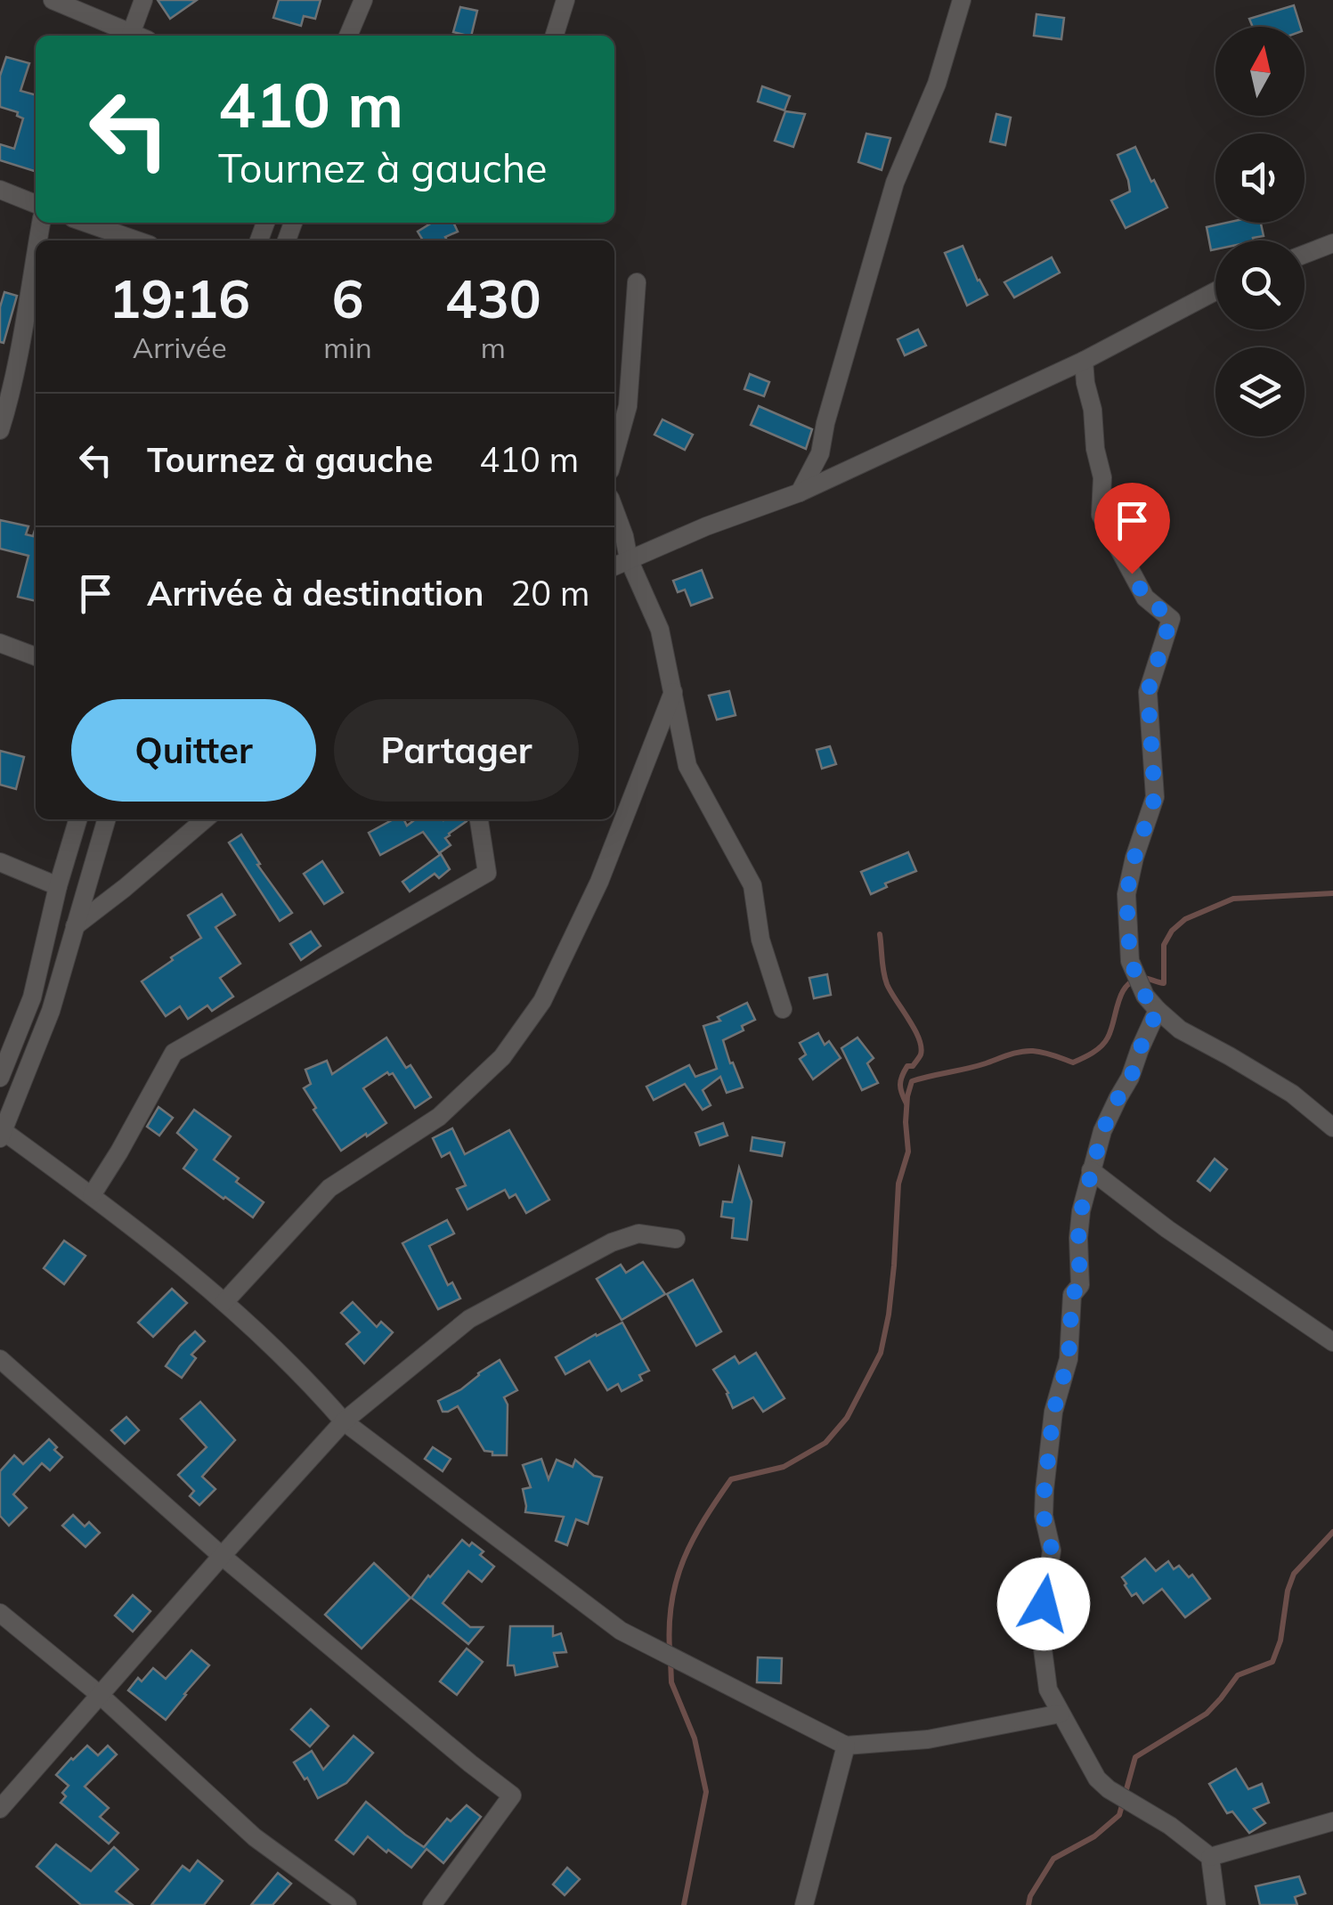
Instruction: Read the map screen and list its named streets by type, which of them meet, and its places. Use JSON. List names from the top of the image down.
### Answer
{
  "north": "top",
  "page": {
    "turn": ["410 m", "Tournez à gauche"],
    "eta": [
      "19:16",
      "Arrivée",
      "6",
      "min",
      "430",
      "m"
    ],
    "list": [
      {
        "name": "Tournez à gauche",
        "value": "410 m"
      },
      {
        "name": "Arrivée à destination",
        "value": "20 m"
      }
    ],
    "buttons": ["Quitter", "Partager"]
  }
}
